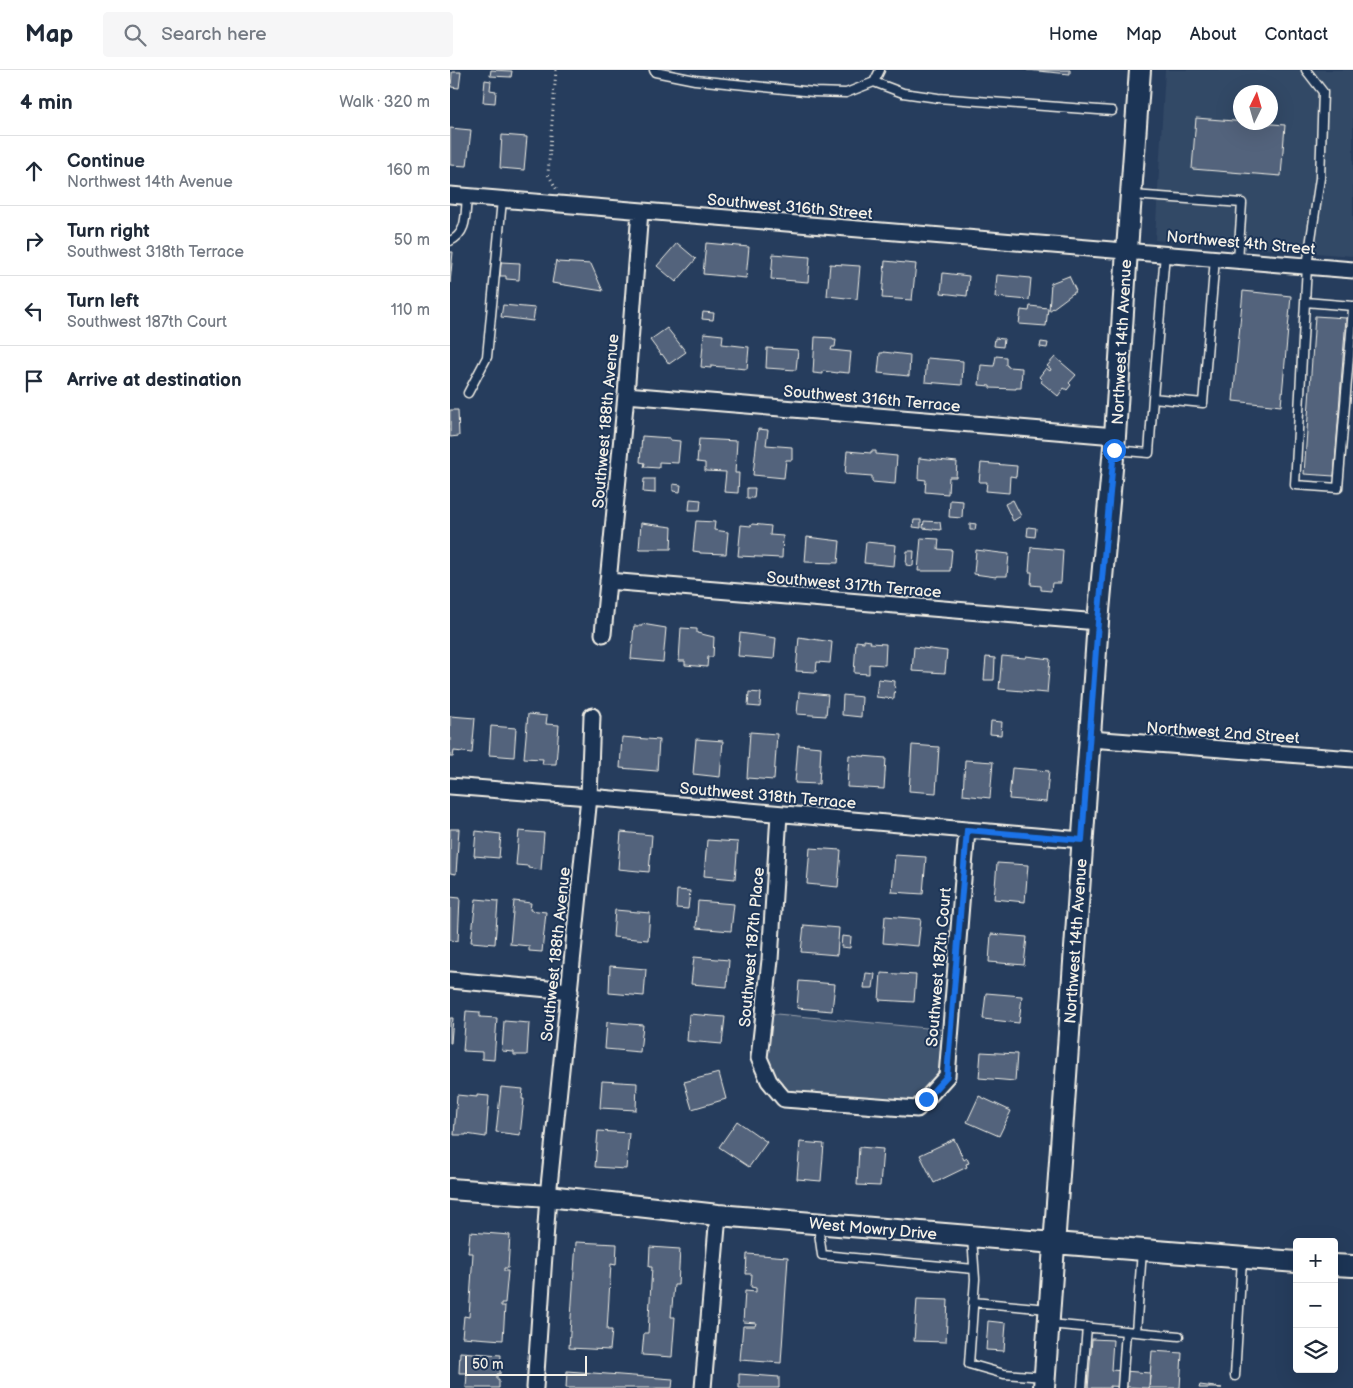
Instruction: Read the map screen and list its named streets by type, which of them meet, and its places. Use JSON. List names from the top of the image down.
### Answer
{
  "streets": {
    "street": [
      "Southwest 316th Street",
      "Northwest 4th Street",
      "Northwest 14th Avenue",
      "Southwest 316th Terrace",
      "Southwest 188th Avenue",
      "Southwest 317th Terrace",
      "Northwest 2nd Street",
      "Southwest 318th Terrace",
      "Southwest 187th Place",
      "Southwest 187th Court",
      "West Mowry Drive"
    ]
  },
  "crossings": [
    ["Southwest 316th Street", "Northwest 4th Street"],
    ["Southwest 316th Street", "Northwest 14th Avenue"],
    ["Southwest 316th Street", "Southwest 188th Avenue"],
    ["Northwest 4th Street", "Northwest 14th Avenue"],
    ["Northwest 14th Avenue", "Southwest 316th Terrace"],
    ["Northwest 14th Avenue", "Southwest 317th Terrace"],
    ["Northwest 14th Avenue", "Northwest 2nd Street"],
    ["Northwest 14th Avenue", "Southwest 318th Terrace"],
    ["Northwest 14th Avenue", "West Mowry Drive"],
    ["Southwest 316th Terrace", "Southwest 188th Avenue"],
    ["Southwest 188th Avenue", "Southwest 317th Terrace"],
    ["Southwest 188th Avenue", "Southwest 318th Terrace"],
    ["Southwest 188th Avenue", "West Mowry Drive"],
    ["Southwest 318th Terrace", "Southwest 187th Place"],
    ["Southwest 318th Terrace", "Southwest 187th Court"],
    ["Southwest 187th Place", "Southwest 187th Court"]
  ],
  "scale_bar": "50 m",
  "north": "top",
  "page": {
    "header": "Map",
    "search": "Search here",
    "nav": [
      "Home",
      "Map",
      "About",
      "Contact"
    ],
    "heading": ["4 min", "Walk · 320 m"],
    "list": [
      ["Continue", "Northwest 14th Avenue", "160 m"],
      ["Turn right", "Southwest 318th Terrace", "50 m"],
      ["Turn left", "Southwest 187th Court", "110 m"],
      "Arrive at destination"
    ],
    "map_buttons": ["+", "−"],
    "scale": "50 m"
  }
}
